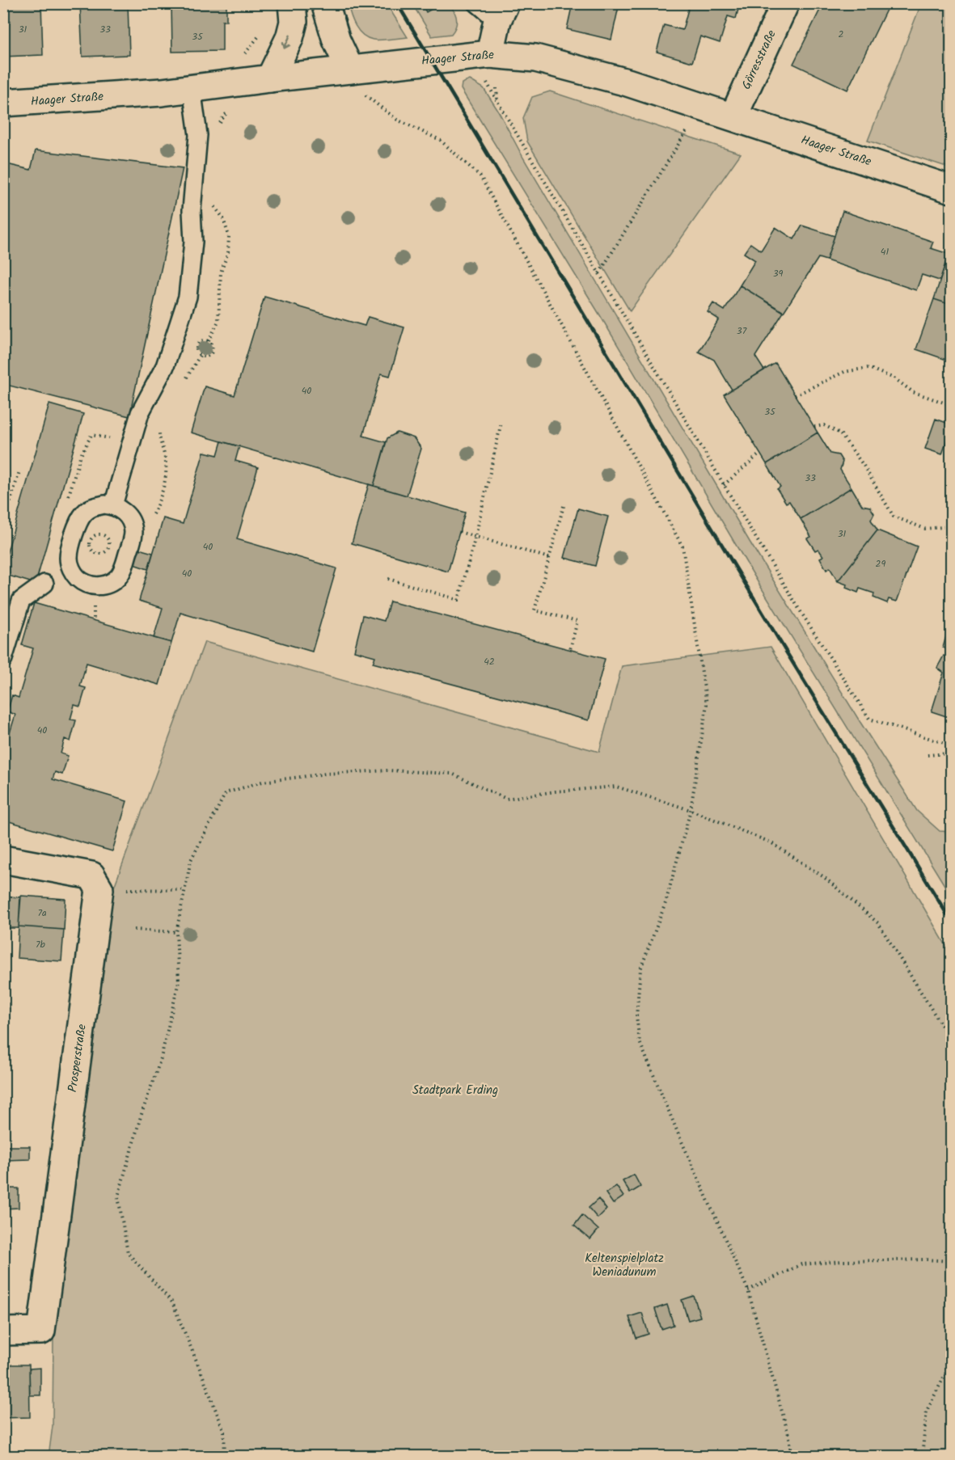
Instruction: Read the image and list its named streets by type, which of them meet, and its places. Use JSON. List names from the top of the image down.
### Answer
{
  "streets": {
    "street": ["Haager Straße", "Görresstraße", "Prosperstraße"]
  },
  "crossings": [
    ["Haager Straße", "Görresstraße"]
  ],
  "parks": ["Stadtpark Erding", "Keltenspielplatz Weniadunum"],
  "house_numbers": [
    "31",
    "33",
    "2",
    "35",
    "41",
    "39",
    "37",
    "40",
    "35",
    "33",
    "31",
    "40",
    "29",
    "40",
    "42",
    "40",
    "7a",
    "7b"
  ]
}
